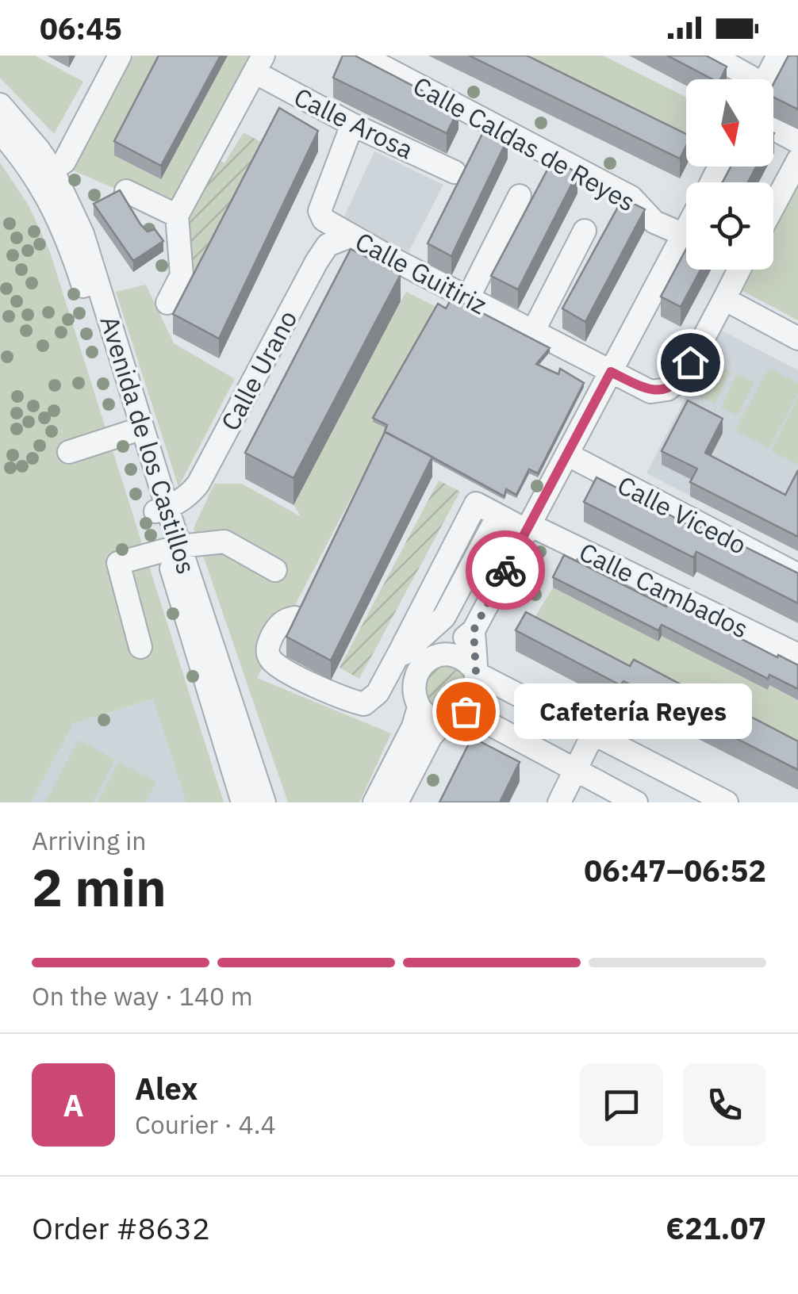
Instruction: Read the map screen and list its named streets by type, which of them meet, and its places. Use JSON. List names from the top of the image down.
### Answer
{
  "streets": {
    "street": [
      "Calle Arosa",
      "Calle Caldas de Reyes",
      "Calle Guitiriz",
      "Calle Urano",
      "Avenida de los Castillos",
      "Calle Vicedo",
      "Calle Cambados"
    ]
  },
  "crossings": [
    ["Calle Guitiriz", "Calle Urano"],
    ["Calle Urano", "Avenida de los Castillos"]
  ],
  "places": ["Cafetería Reyes"],
  "north": "bottom",
  "page": {
    "status": "06:45",
    "bubble": "Cafetería Reyes",
    "heading": ["2 min", "Arriving in", "06:47–06:52"],
    "panel": [
      "Alex",
      "Courier · 4.4",
      "Order #8632",
      "€21.07"
    ],
    "bar": "On the way · 140 m",
    "round": "A"
  }
}
